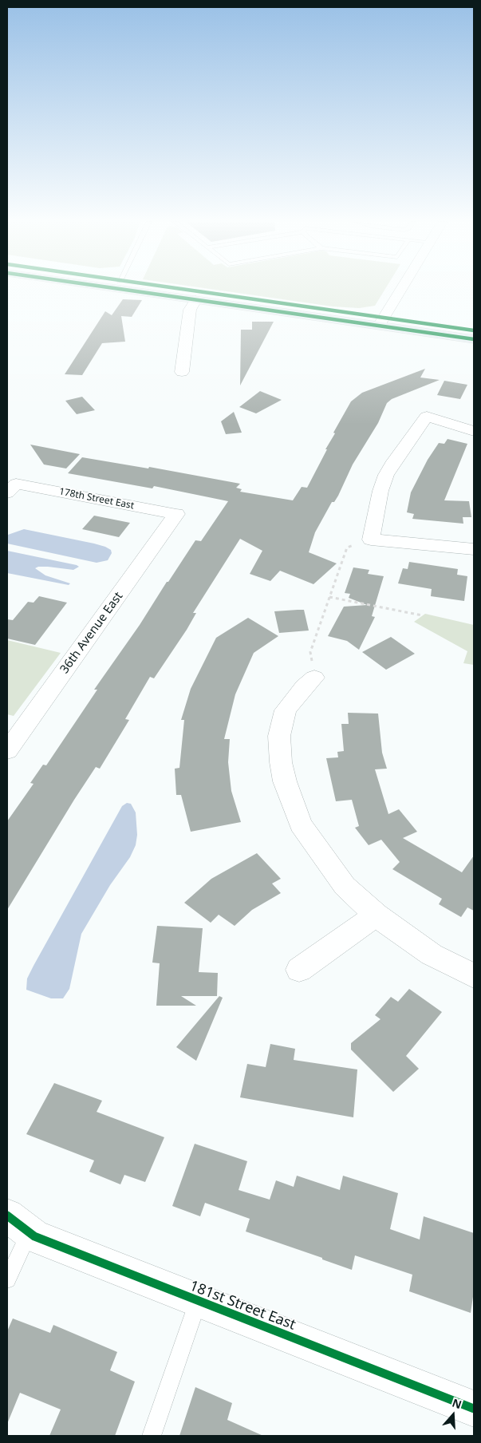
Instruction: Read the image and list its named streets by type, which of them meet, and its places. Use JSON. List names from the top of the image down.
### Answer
{
  "streets": {
    "street": ["178th Street East", "36th Avenue East", "181st Street East"]
  },
  "crossings": [
    ["178th Street East", "36th Avenue East"]
  ],
  "north": "top"
}
